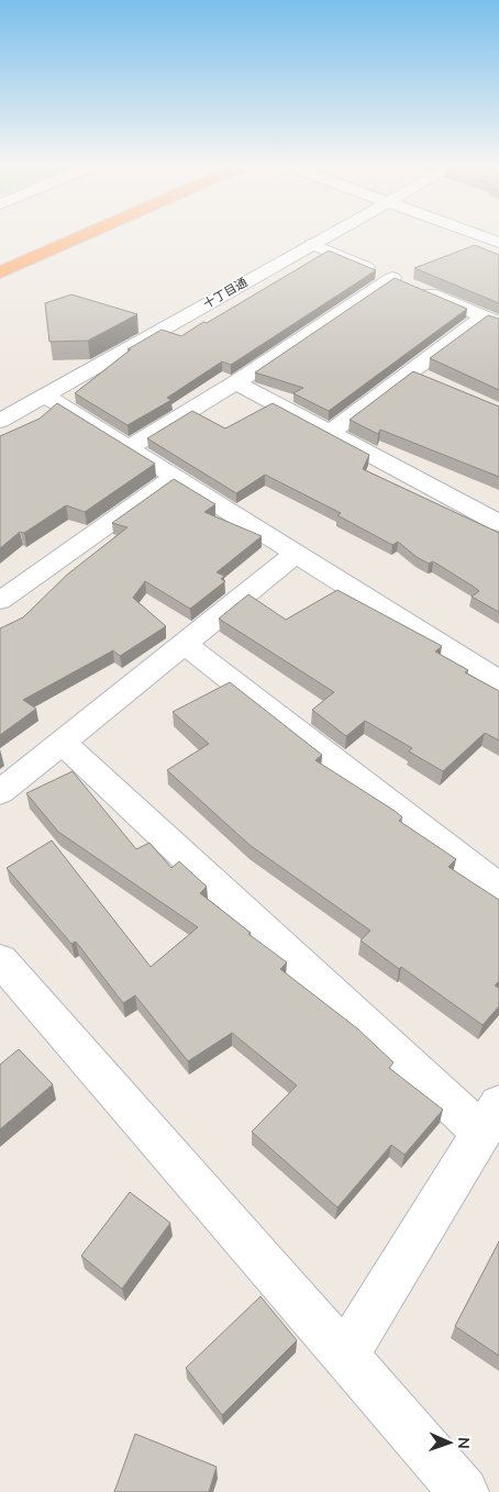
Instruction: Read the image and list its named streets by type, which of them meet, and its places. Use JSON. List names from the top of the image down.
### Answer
{
  "streets": {
    "street": ["十丁目通"]
  },
  "north": "right"
}
